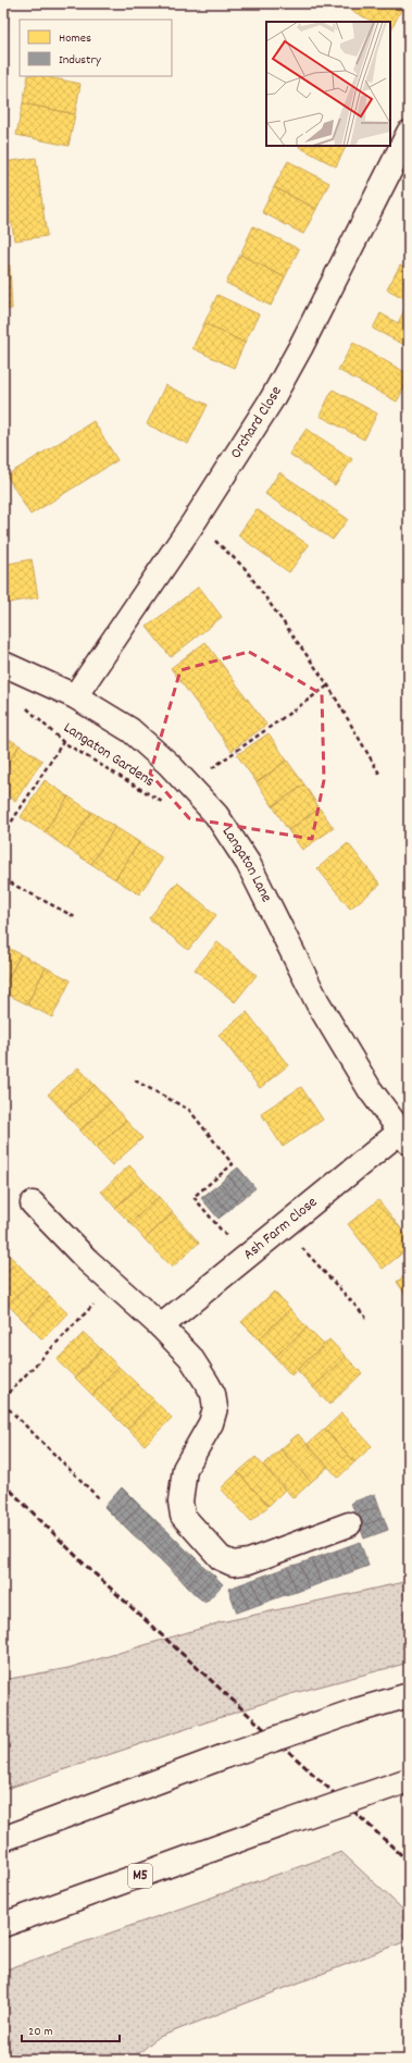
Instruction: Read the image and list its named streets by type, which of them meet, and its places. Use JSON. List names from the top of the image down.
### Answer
{
  "streets": {
    "main road": [
      "Orchard Close",
      "Langaton Lane",
      "Ash Farm Close",
      "M5"
    ],
    "path": ["Langaton Gardens"]
  },
  "crossings": [
    ["Orchard Close", "Langaton Lane"],
    ["Langaton Lane", "Ash Farm Close"]
  ],
  "legend": ["Homes", "Industry"],
  "scale_bar": "20 m"
}
